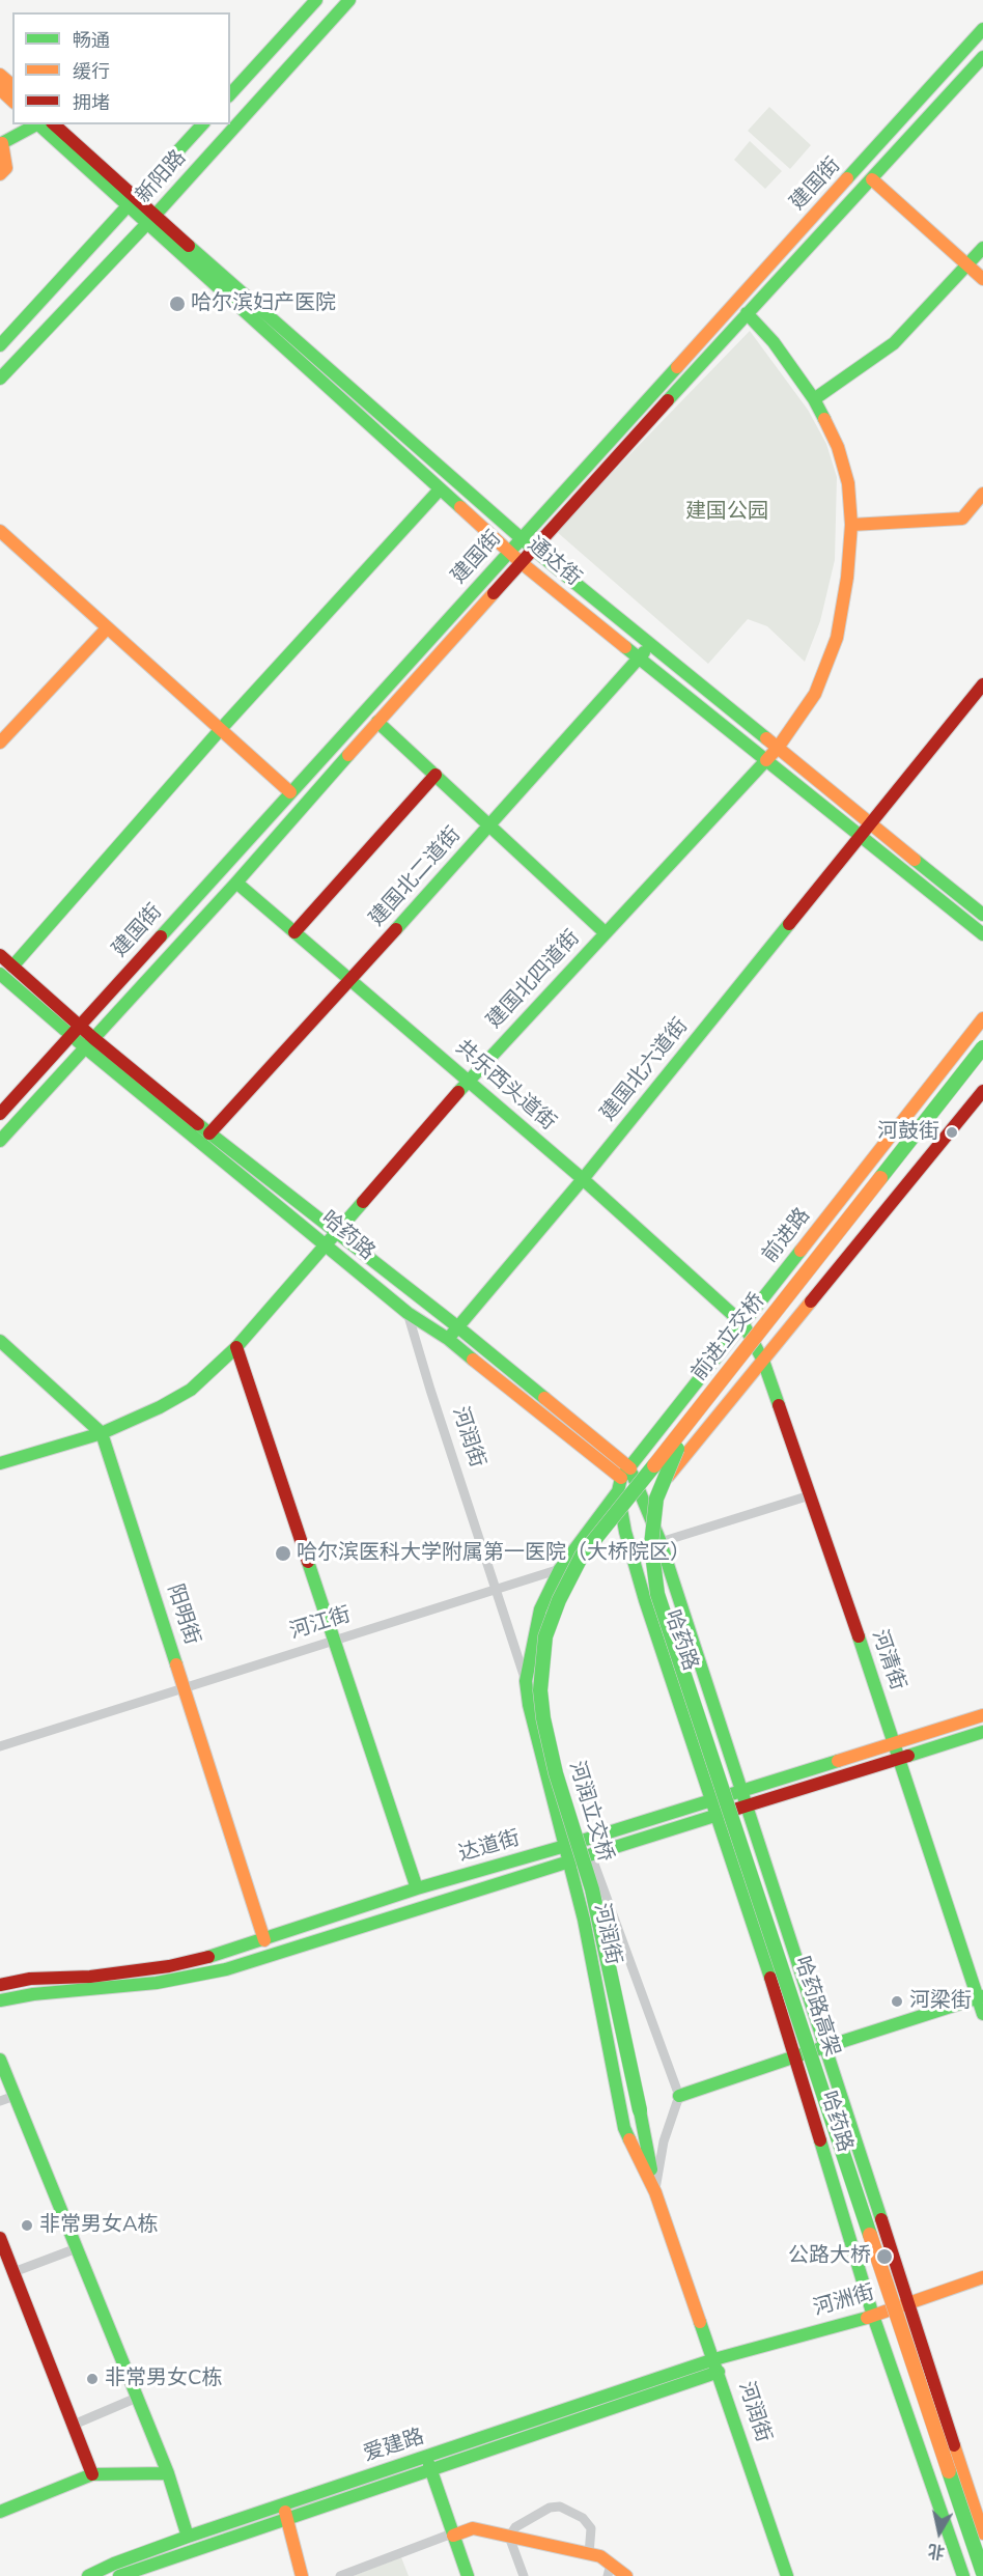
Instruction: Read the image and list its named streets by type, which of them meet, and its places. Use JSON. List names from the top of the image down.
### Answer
{
  "streets": {
    "main road": [
      "新阳路",
      "建国街",
      "通达街",
      "建国北二道街",
      "建国北四道街",
      "建国北六道街",
      "共乐西头道街",
      "哈药路",
      "前进路",
      "前进立交桥",
      "河润街",
      "阳明街",
      "河清街",
      "河润立交桥",
      "达道街",
      "哈药路高架",
      "河洲街",
      "爱建路"
    ],
    "street": ["河江街"]
  },
  "crossings": [
    ["新阳路", "通达街"],
    ["建国街", "通达街"],
    ["建国街", "建国北四道街"],
    ["建国街", "共乐西头道街"],
    ["建国街", "哈药路"],
    ["通达街", "建国北二道街"],
    ["通达街", "建国北四道街"],
    ["通达街", "建国北六道街"],
    ["建国北二道街", "共乐西头道街"],
    ["建国北二道街", "哈药路"],
    ["建国北四道街", "共乐西头道街"],
    ["建国北四道街", "哈药路"],
    ["建国北四道街", "阳明街"],
    ["建国北六道街", "共乐西头道街"],
    ["建国北六道街", "哈药路"],
    ["共乐西头道街", "前进路"],
    ["共乐西头道街", "河清街"],
    ["哈药路", "前进路"],
    ["哈药路", "河润街"],
    ["哈药路", "达道街"],
    ["哈药路", "河洲街"],
    ["前进路", "河清街"],
    ["前进立交桥", "河润立交桥"],
    ["前进立交桥", "哈药路高架"],
    ["河润街", "河江街"],
    ["河润街", "河润立交桥"],
    ["河润街", "达道街"],
    ["河润街", "河洲街"],
    ["河润街", "爱建路"],
    ["阳明街", "河江街"],
    ["阳明街", "达道街"],
    ["河清街", "达道街"],
    ["河洲街", "爱建路"]
  ],
  "parks": ["建国公园"],
  "places": [
    "哈尔滨妇产医院",
    "河鼓街",
    "哈尔滨医科大学附属第一医院（大桥院区）",
    "河梁街",
    "非常男女A栋",
    "公路大桥",
    "非常男女C栋"
  ],
  "legend": ["畅通", "缓行", "拥堵"],
  "north": "bottom"
}
